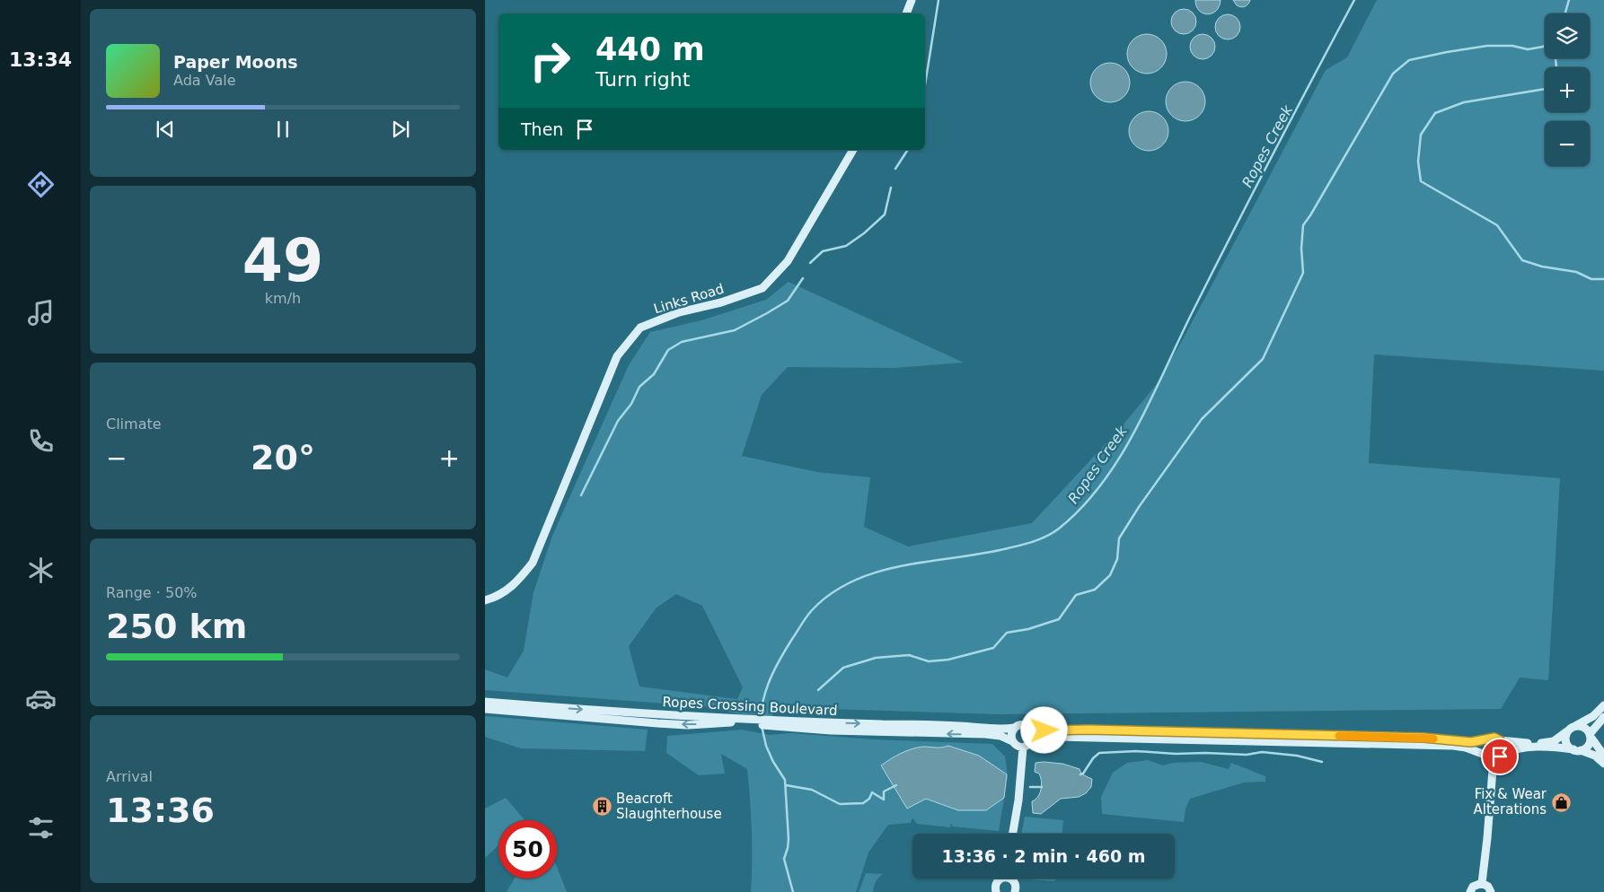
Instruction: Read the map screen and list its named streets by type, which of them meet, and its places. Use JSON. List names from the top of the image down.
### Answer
{
  "streets": {
    "main road": ["Links Road", "Ropes Crossing Boulevard"]
  },
  "water": ["Ropes Creek"],
  "places": {
    "shop": ["Fix & Wear Alterations"],
    "building": ["Beacroft Slaughterhouse"]
  },
  "page": {
    "tabs": "13:34",
    "map_buttons": ["+", "−"],
    "turn": ["440 m", "Turn right"],
    "song": ["Paper Moons", "Ada Vale"],
    "then": "Then",
    "tile": [
      ["49", "km/h"],
      "Climate",
      ["Range · 50%", "250 km"],
      ["Arrival", "13:36"]
    ],
    "heat": ["−", "20°", "+"],
    "limit": "50",
    "trip": "13:36 · 2 min · 460 m"
  }
}
